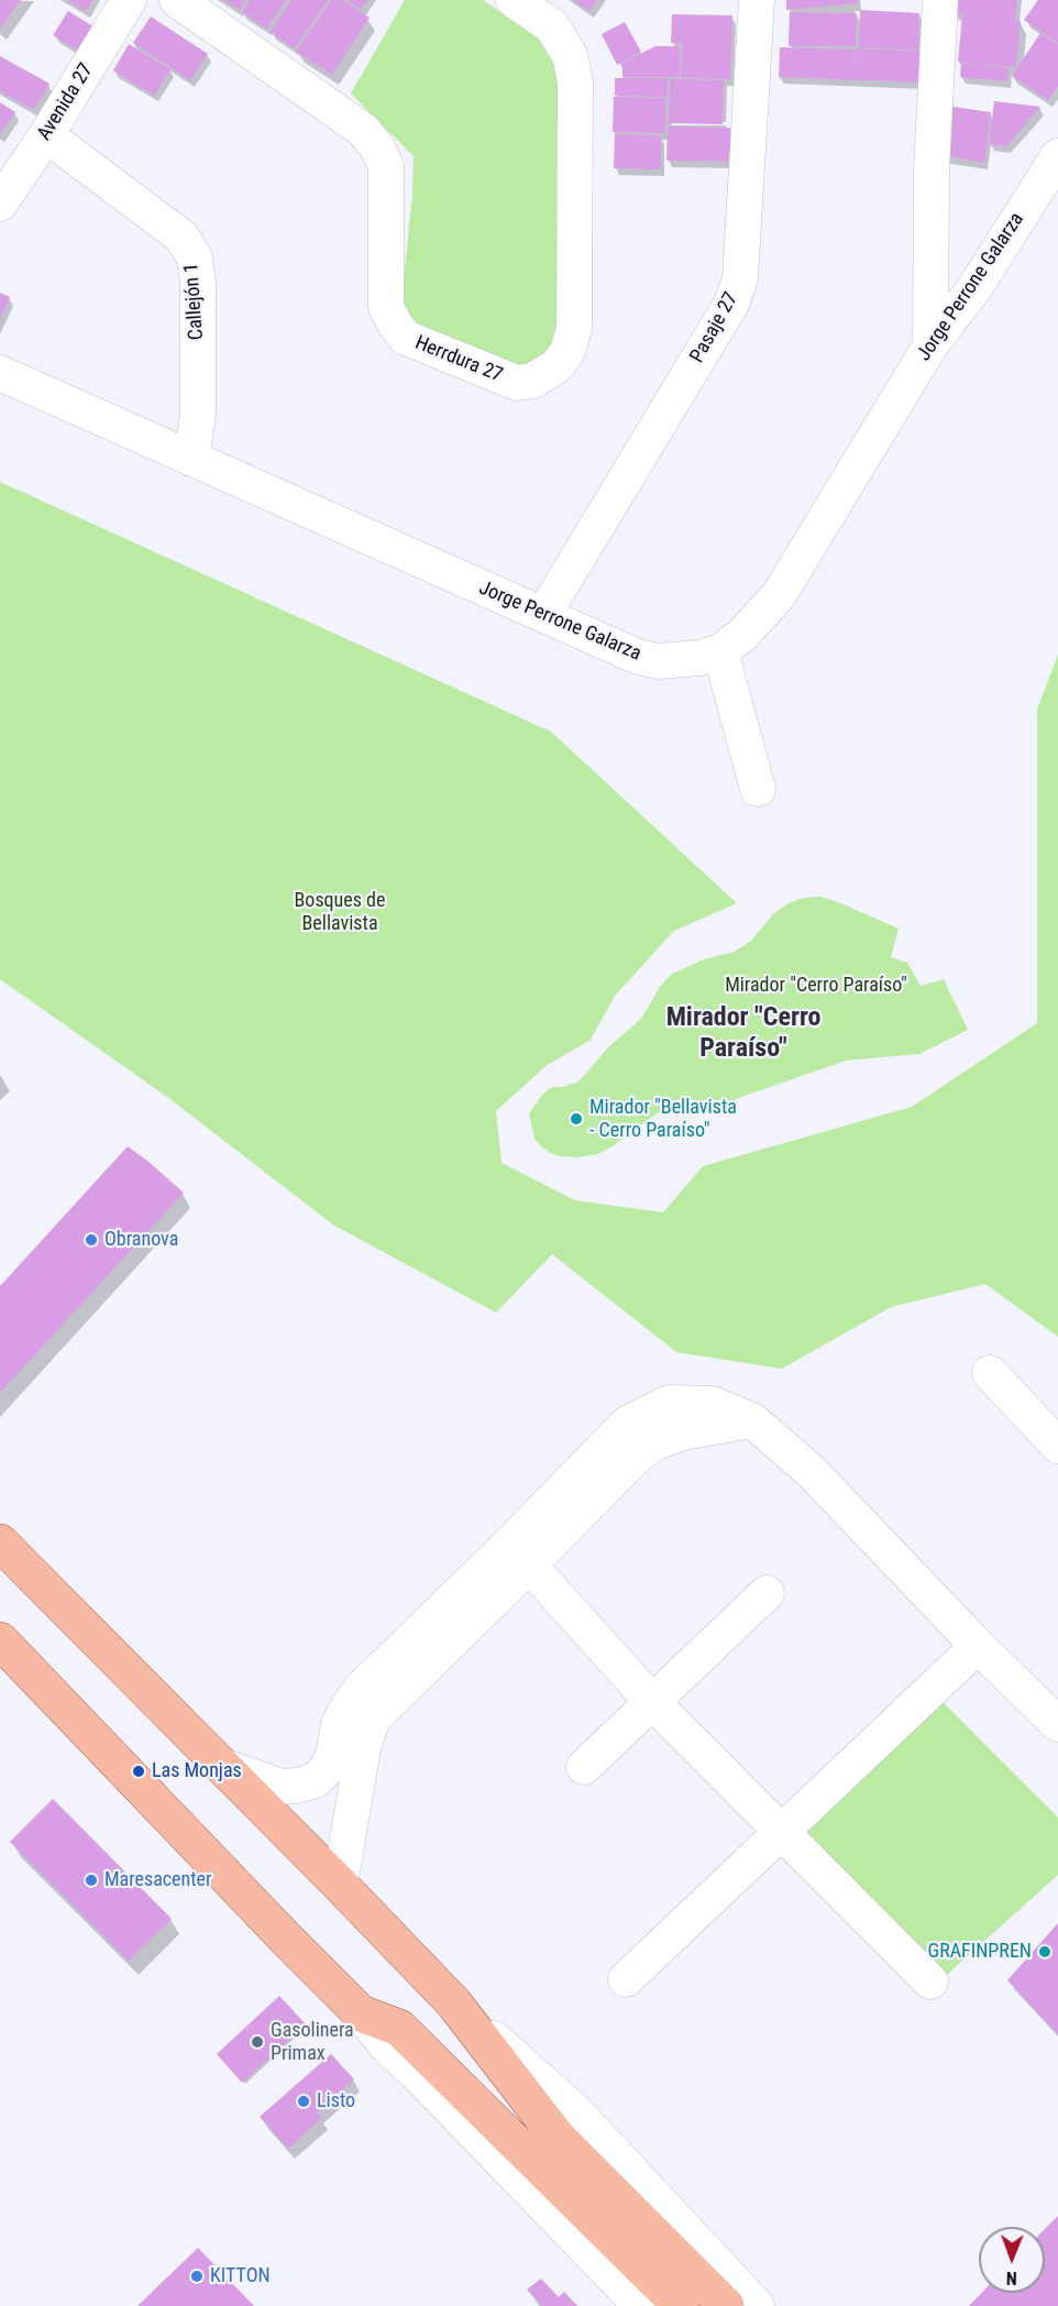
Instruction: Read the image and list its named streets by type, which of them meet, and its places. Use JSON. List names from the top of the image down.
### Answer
{
  "streets": {
    "street": [
      "Avenida 27",
      "Jorge Perrone Galarza",
      "Callejón 1",
      "Pasaje 27",
      "Herrdura 27"
    ]
  },
  "crossings": [
    ["Avenida 27", "Callejón 1"],
    ["Jorge Perrone Galarza", "Callejón 1"],
    ["Jorge Perrone Galarza", "Pasaje 27"]
  ],
  "districts": ["Mirador \"Cerro Paraíso\""],
  "parks": ["Bosques de Bellavista", "Mirador \"Cerro Paraíso\""],
  "places": [
    "Mirador \"Bellavista - Cerro Paraíso\"",
    "Obranova",
    "Las Monjas",
    "Maresacenter",
    "GRAFINPREN",
    "Gasolinera Primax",
    "Listo",
    "KITTON"
  ],
  "north": "bottom"
}
